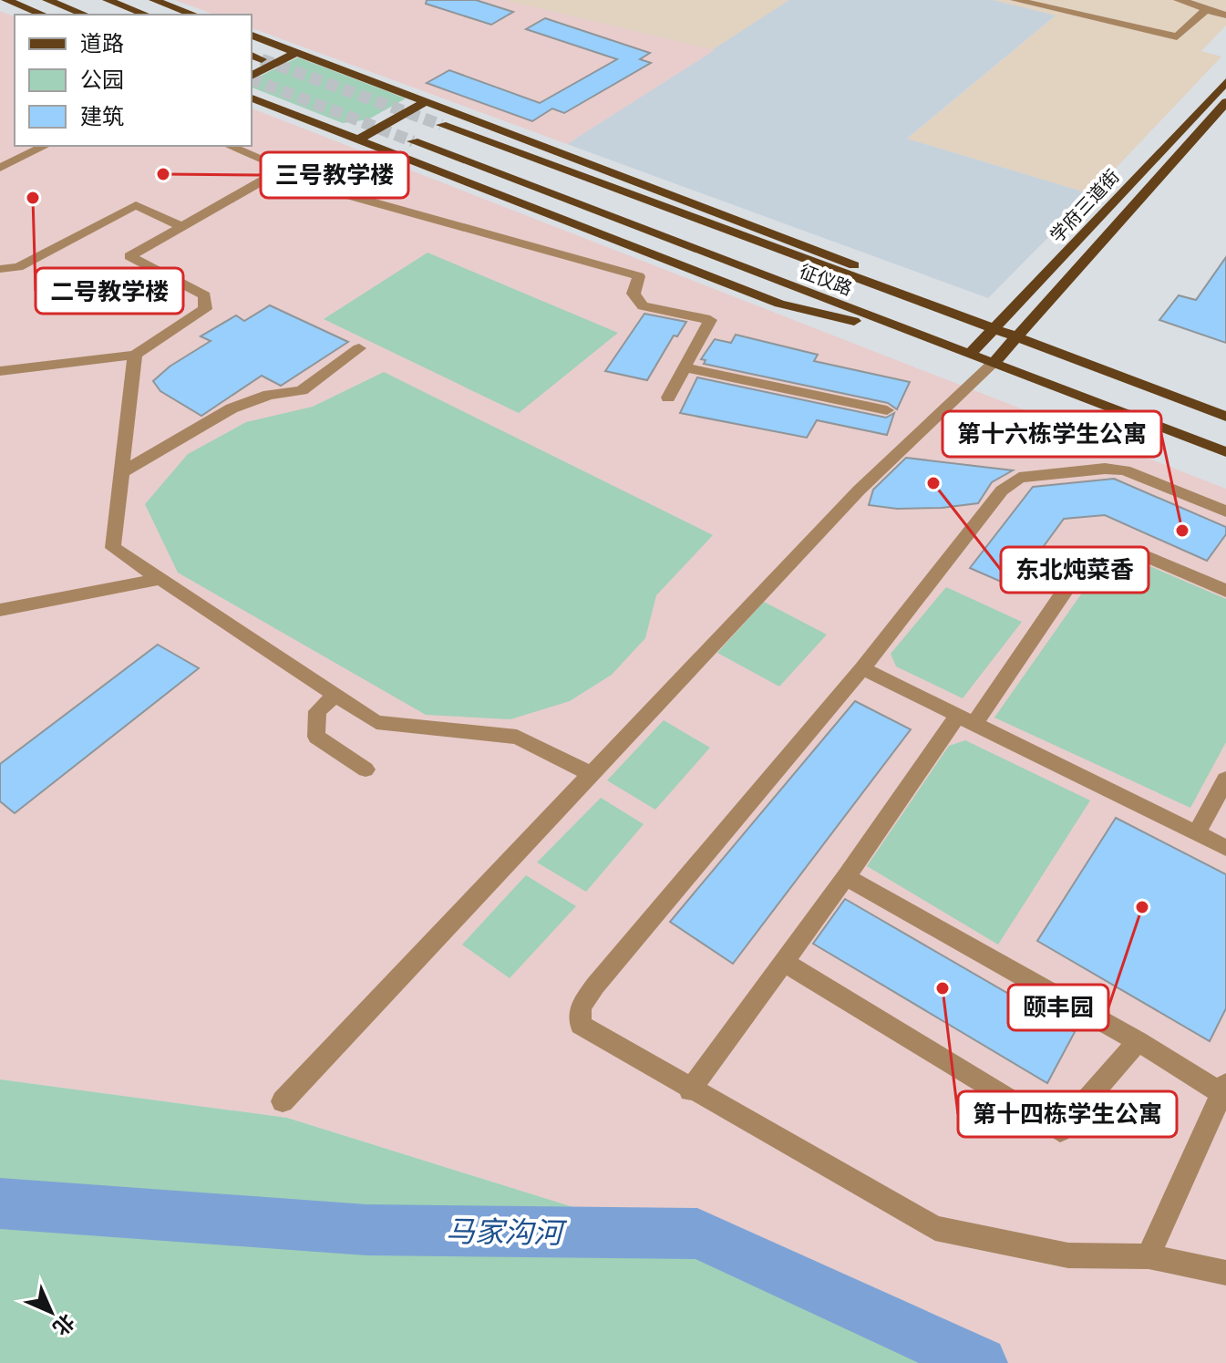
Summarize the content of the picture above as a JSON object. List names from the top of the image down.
{
  "streets": {
    "main road": ["学府三道街", "征仪路"]
  },
  "crossings": [
    ["学府三道街", "征仪路"]
  ],
  "water": ["马家沟河"],
  "places": [
    "三号教学楼",
    "二号教学楼",
    "东北炖菜香",
    "第十六栋学生公寓",
    "颐丰园",
    "第十四栋学生公寓"
  ],
  "legend": ["道路", "公园", "建筑"],
  "north": "bottom right"
}
